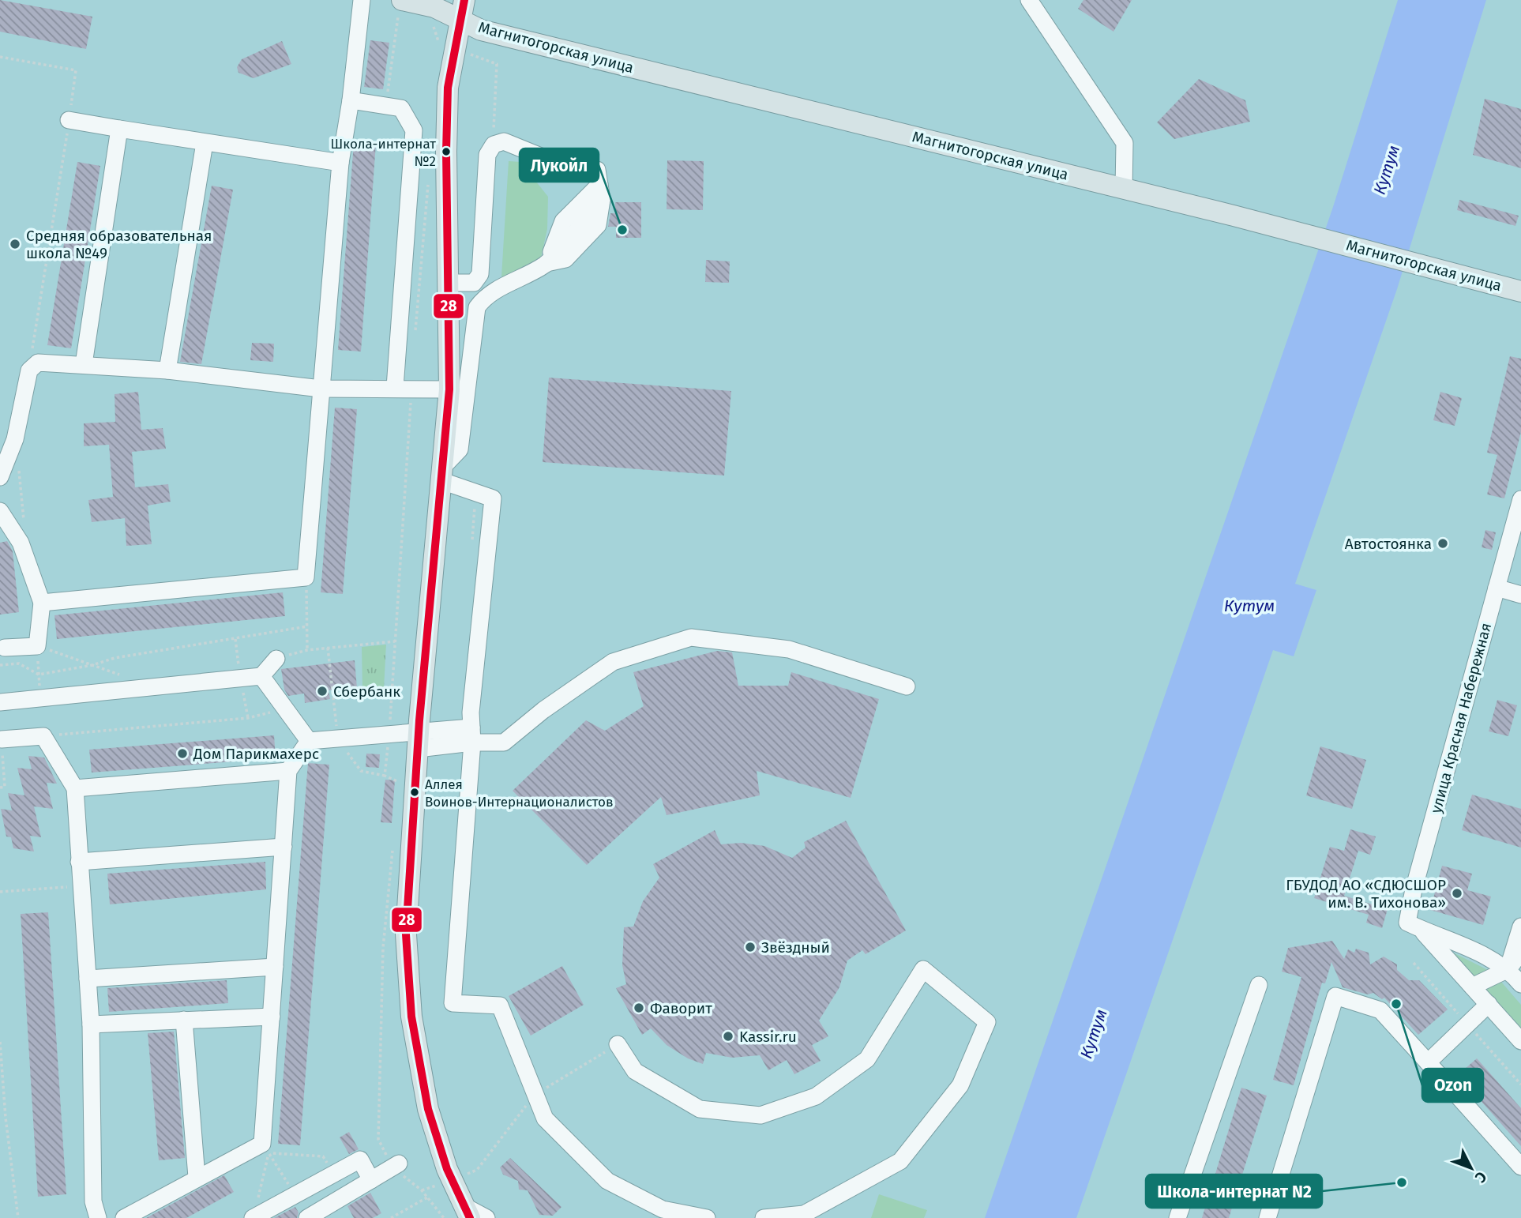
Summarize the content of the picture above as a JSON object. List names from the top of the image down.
{
  "streets": {
    "main road": ["Магнитогорская улица"],
    "street": ["улица Красная Набережная"]
  },
  "water": ["Кутум"],
  "places": [
    "Школа-интернат №2",
    "Лукойл",
    "Средняя образовательная школа №49",
    "Автостоянка",
    "Сбербанк",
    "Дом Парикмахерс",
    "Аллея Воинов-Интернационалистов",
    "ГБУДОД АО «СДЮСШОР им. В. Тихонова»",
    "Звёздный",
    "Ozon",
    "Фаворит",
    "Kassir.ru",
    "Школа-интернат N2"
  ],
  "lines": ["transit line 28"],
  "north": "bottom right"
}
